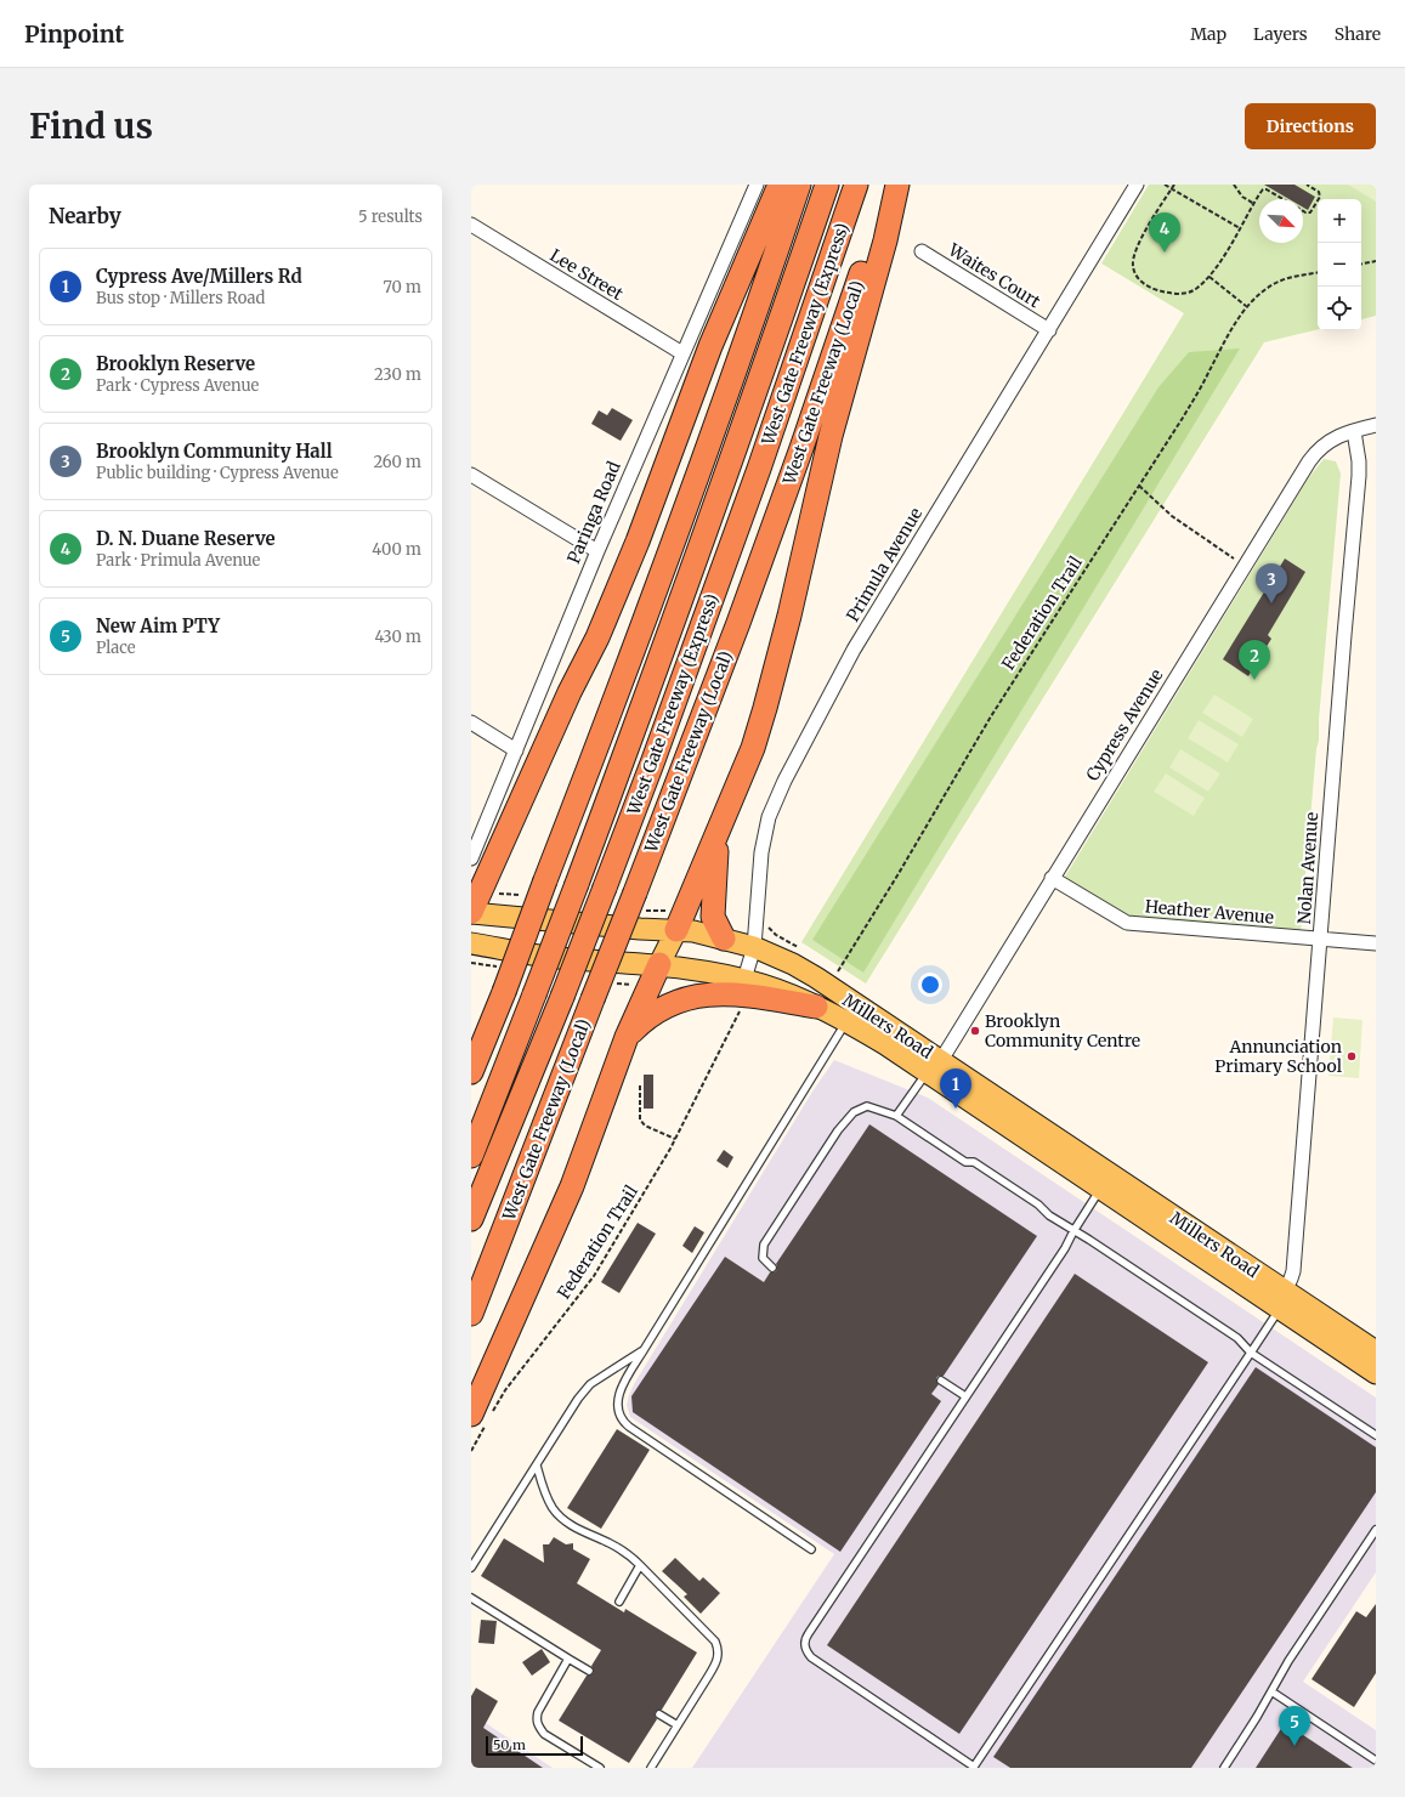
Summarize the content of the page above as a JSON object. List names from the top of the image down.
{
  "streets": {
    "highway": ["West Gate Freeway (Express)", "West Gate Freeway (Local)"],
    "main road": ["Millers Road"],
    "street": [
      "Lee Street",
      "Waites Court",
      "Paringa Road",
      "Primula Avenue",
      "Cypress Avenue",
      "Nolan Avenue",
      "Heather Avenue"
    ],
    "path": ["Federation Trail"]
  },
  "crossings": [
    ["Lee Street", "Paringa Road"],
    ["Waites Court", "Primula Avenue"],
    ["Primula Avenue", "Millers Road"],
    ["Federation Trail", "Millers Road"],
    ["Cypress Avenue", "Nolan Avenue"],
    ["Cypress Avenue", "Heather Avenue"],
    ["Cypress Avenue", "Millers Road"],
    ["Nolan Avenue", "Heather Avenue"],
    ["Nolan Avenue", "Millers Road"]
  ],
  "places": ["Brooklyn Community Centre", "Annunciation Primary School"],
  "scale_bar": "50 m",
  "north": "bottom right",
  "page": {
    "header": "Pinpoint",
    "nav": ["Map", "Layers", "Share"],
    "buttons": "Directions",
    "title": "Find us",
    "heading": ["Nearby", "5 results"],
    "map_buttons": ["+", "−"],
    "pins": [
      "4",
      "3",
      "2",
      "1",
      "5"
    ],
    "list": [
      {
        "mark": "1",
        "name": "Cypress Ave/Millers Rd",
        "note": "Bus stop · Millers Road",
        "value": "70 m"
      },
      {
        "mark": "2",
        "name": "Brooklyn Reserve",
        "note": "Park · Cypress Avenue",
        "value": "230 m"
      },
      {
        "mark": "3",
        "name": "Brooklyn Community Hall",
        "note": "Public building · Cypress Avenue",
        "value": "260 m"
      },
      {
        "mark": "4",
        "name": "D. N. Duane Reserve",
        "note": "Park · Primula Avenue",
        "value": "400 m"
      },
      {
        "mark": "5",
        "name": "New Aim PTY",
        "note": "Place",
        "value": "430 m"
      }
    ],
    "scale": "50 m"
  }
}
